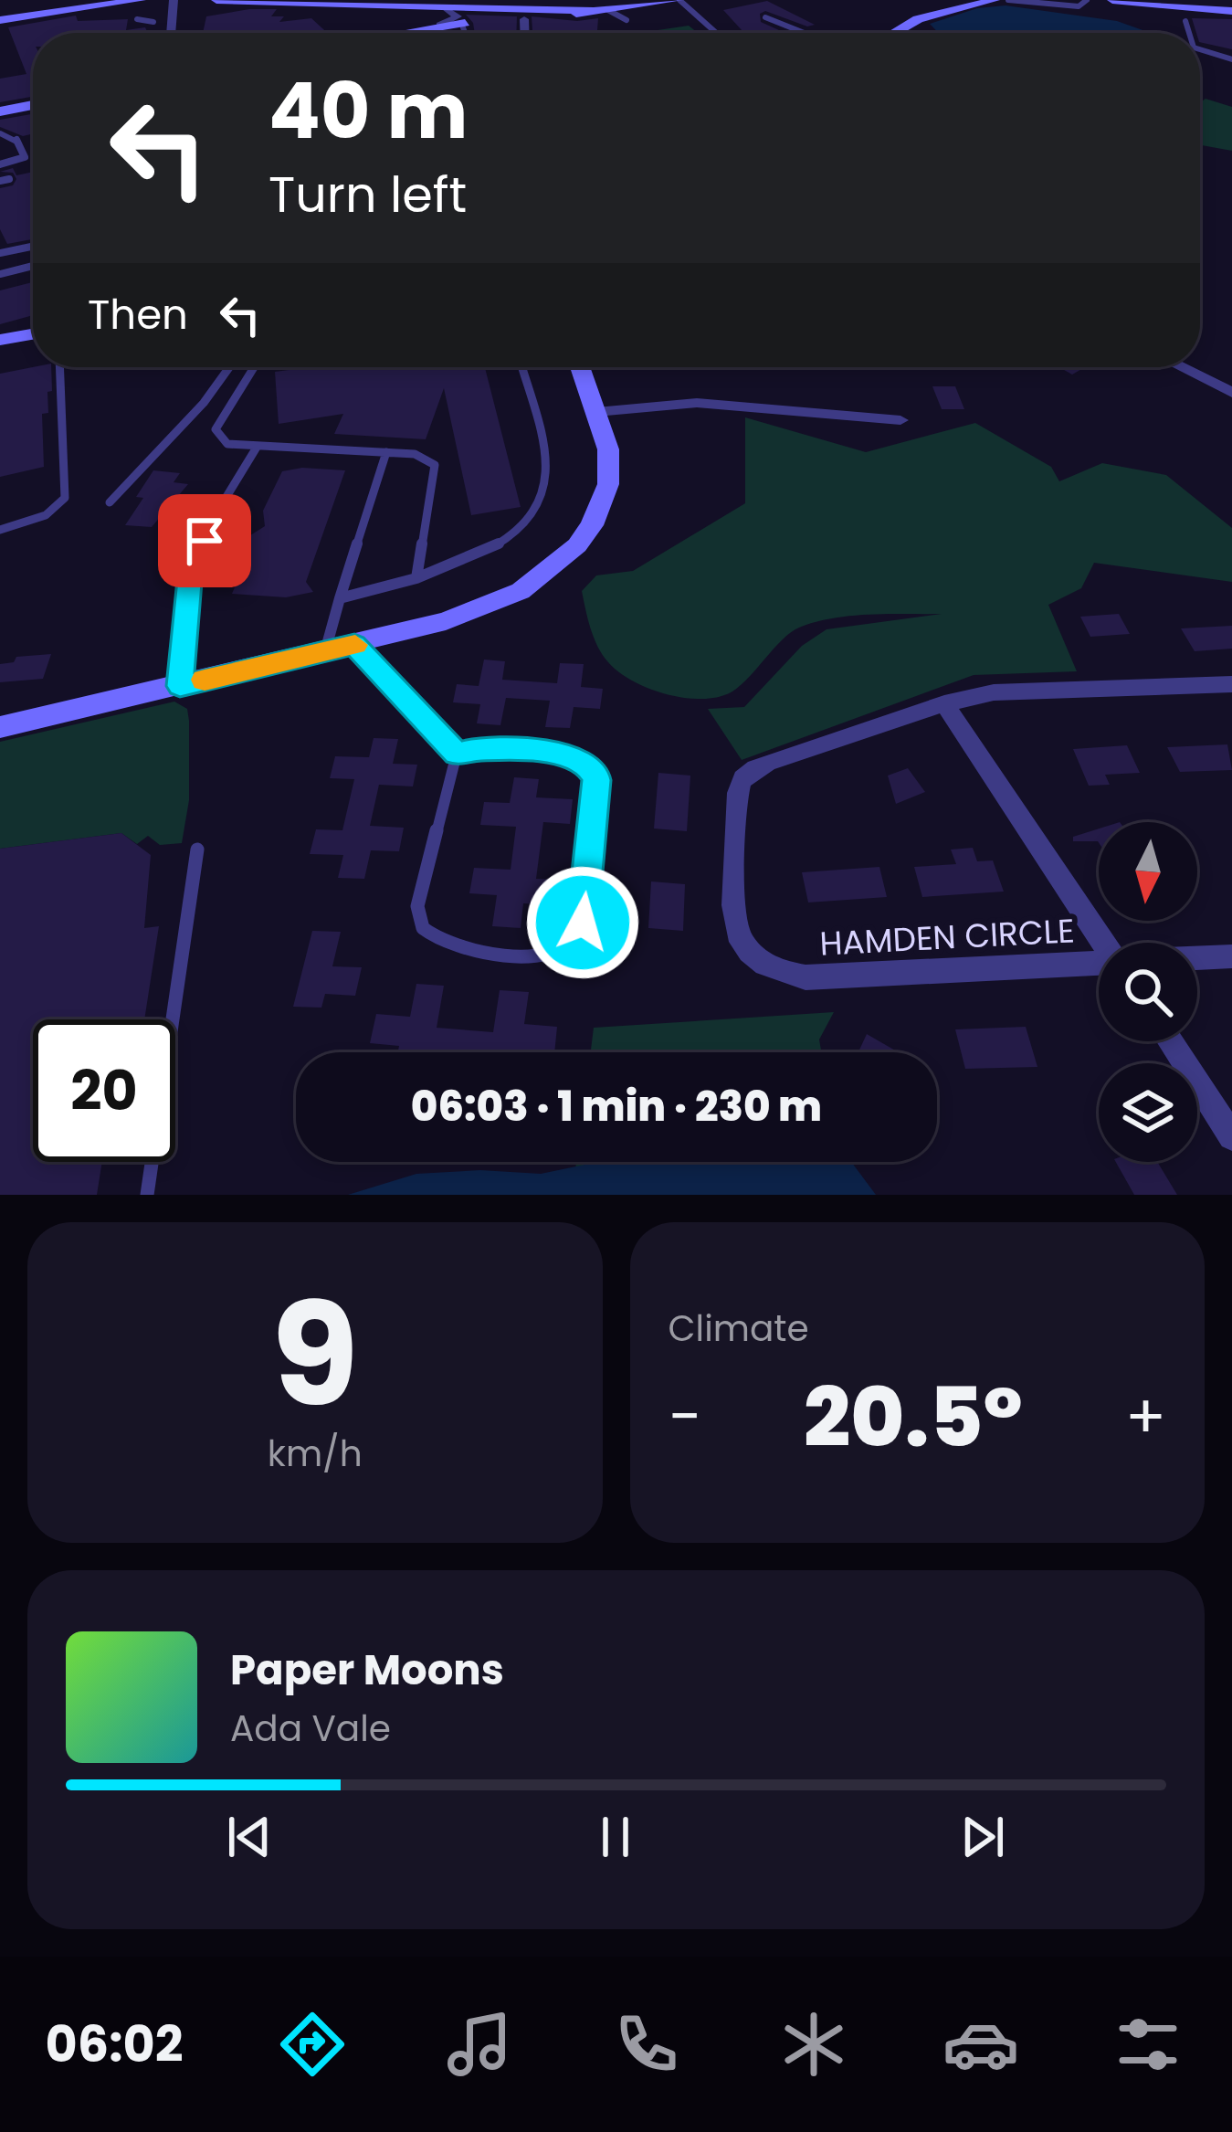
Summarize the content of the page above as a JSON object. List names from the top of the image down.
{
  "streets": {
    "street": ["HAMDEN CIRCLE"]
  },
  "north": "bottom",
  "page": {
    "turn": ["40 m", "Turn left"],
    "then": "Then",
    "limit": "20",
    "trip": "06:03 · 1 min · 230 m",
    "tile": [
      ["9", "km/h"],
      "Climate"
    ],
    "heat": ["−", "20.5°", "+"],
    "song": ["Paper Moons", "Ada Vale"],
    "tabs": "06:02"
  }
}
